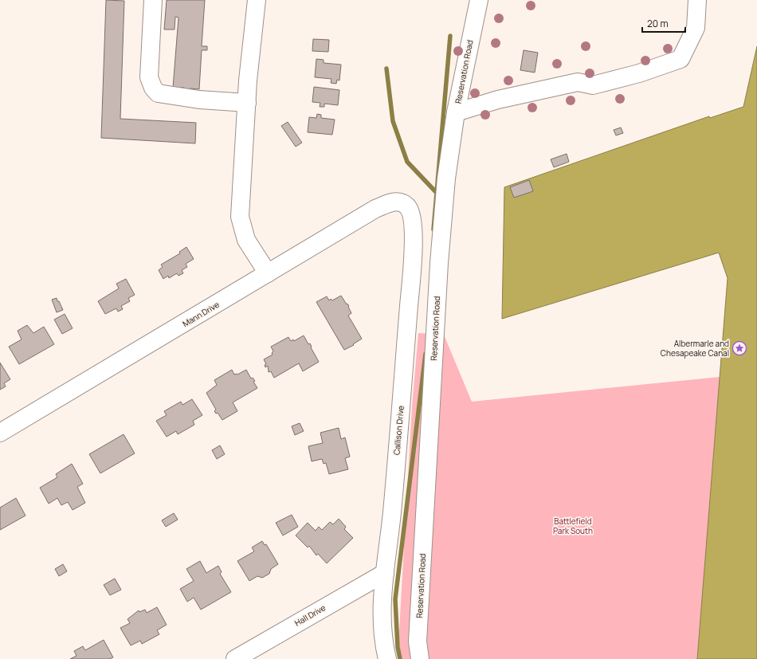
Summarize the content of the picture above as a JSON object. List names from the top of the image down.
{
  "streets": {
    "street": [
      "Reservation Road",
      "Mann Drive",
      "Callison Drive",
      "Hall Drive"
    ]
  },
  "crossings": [
    ["Mann Drive", "Callison Drive"],
    ["Callison Drive", "Hall Drive"]
  ],
  "parks": ["Battlefield Park South"],
  "places": {
    "place": ["Albermarle and Chesapeake Canal"]
  },
  "scale_bar": "20 m"
}
